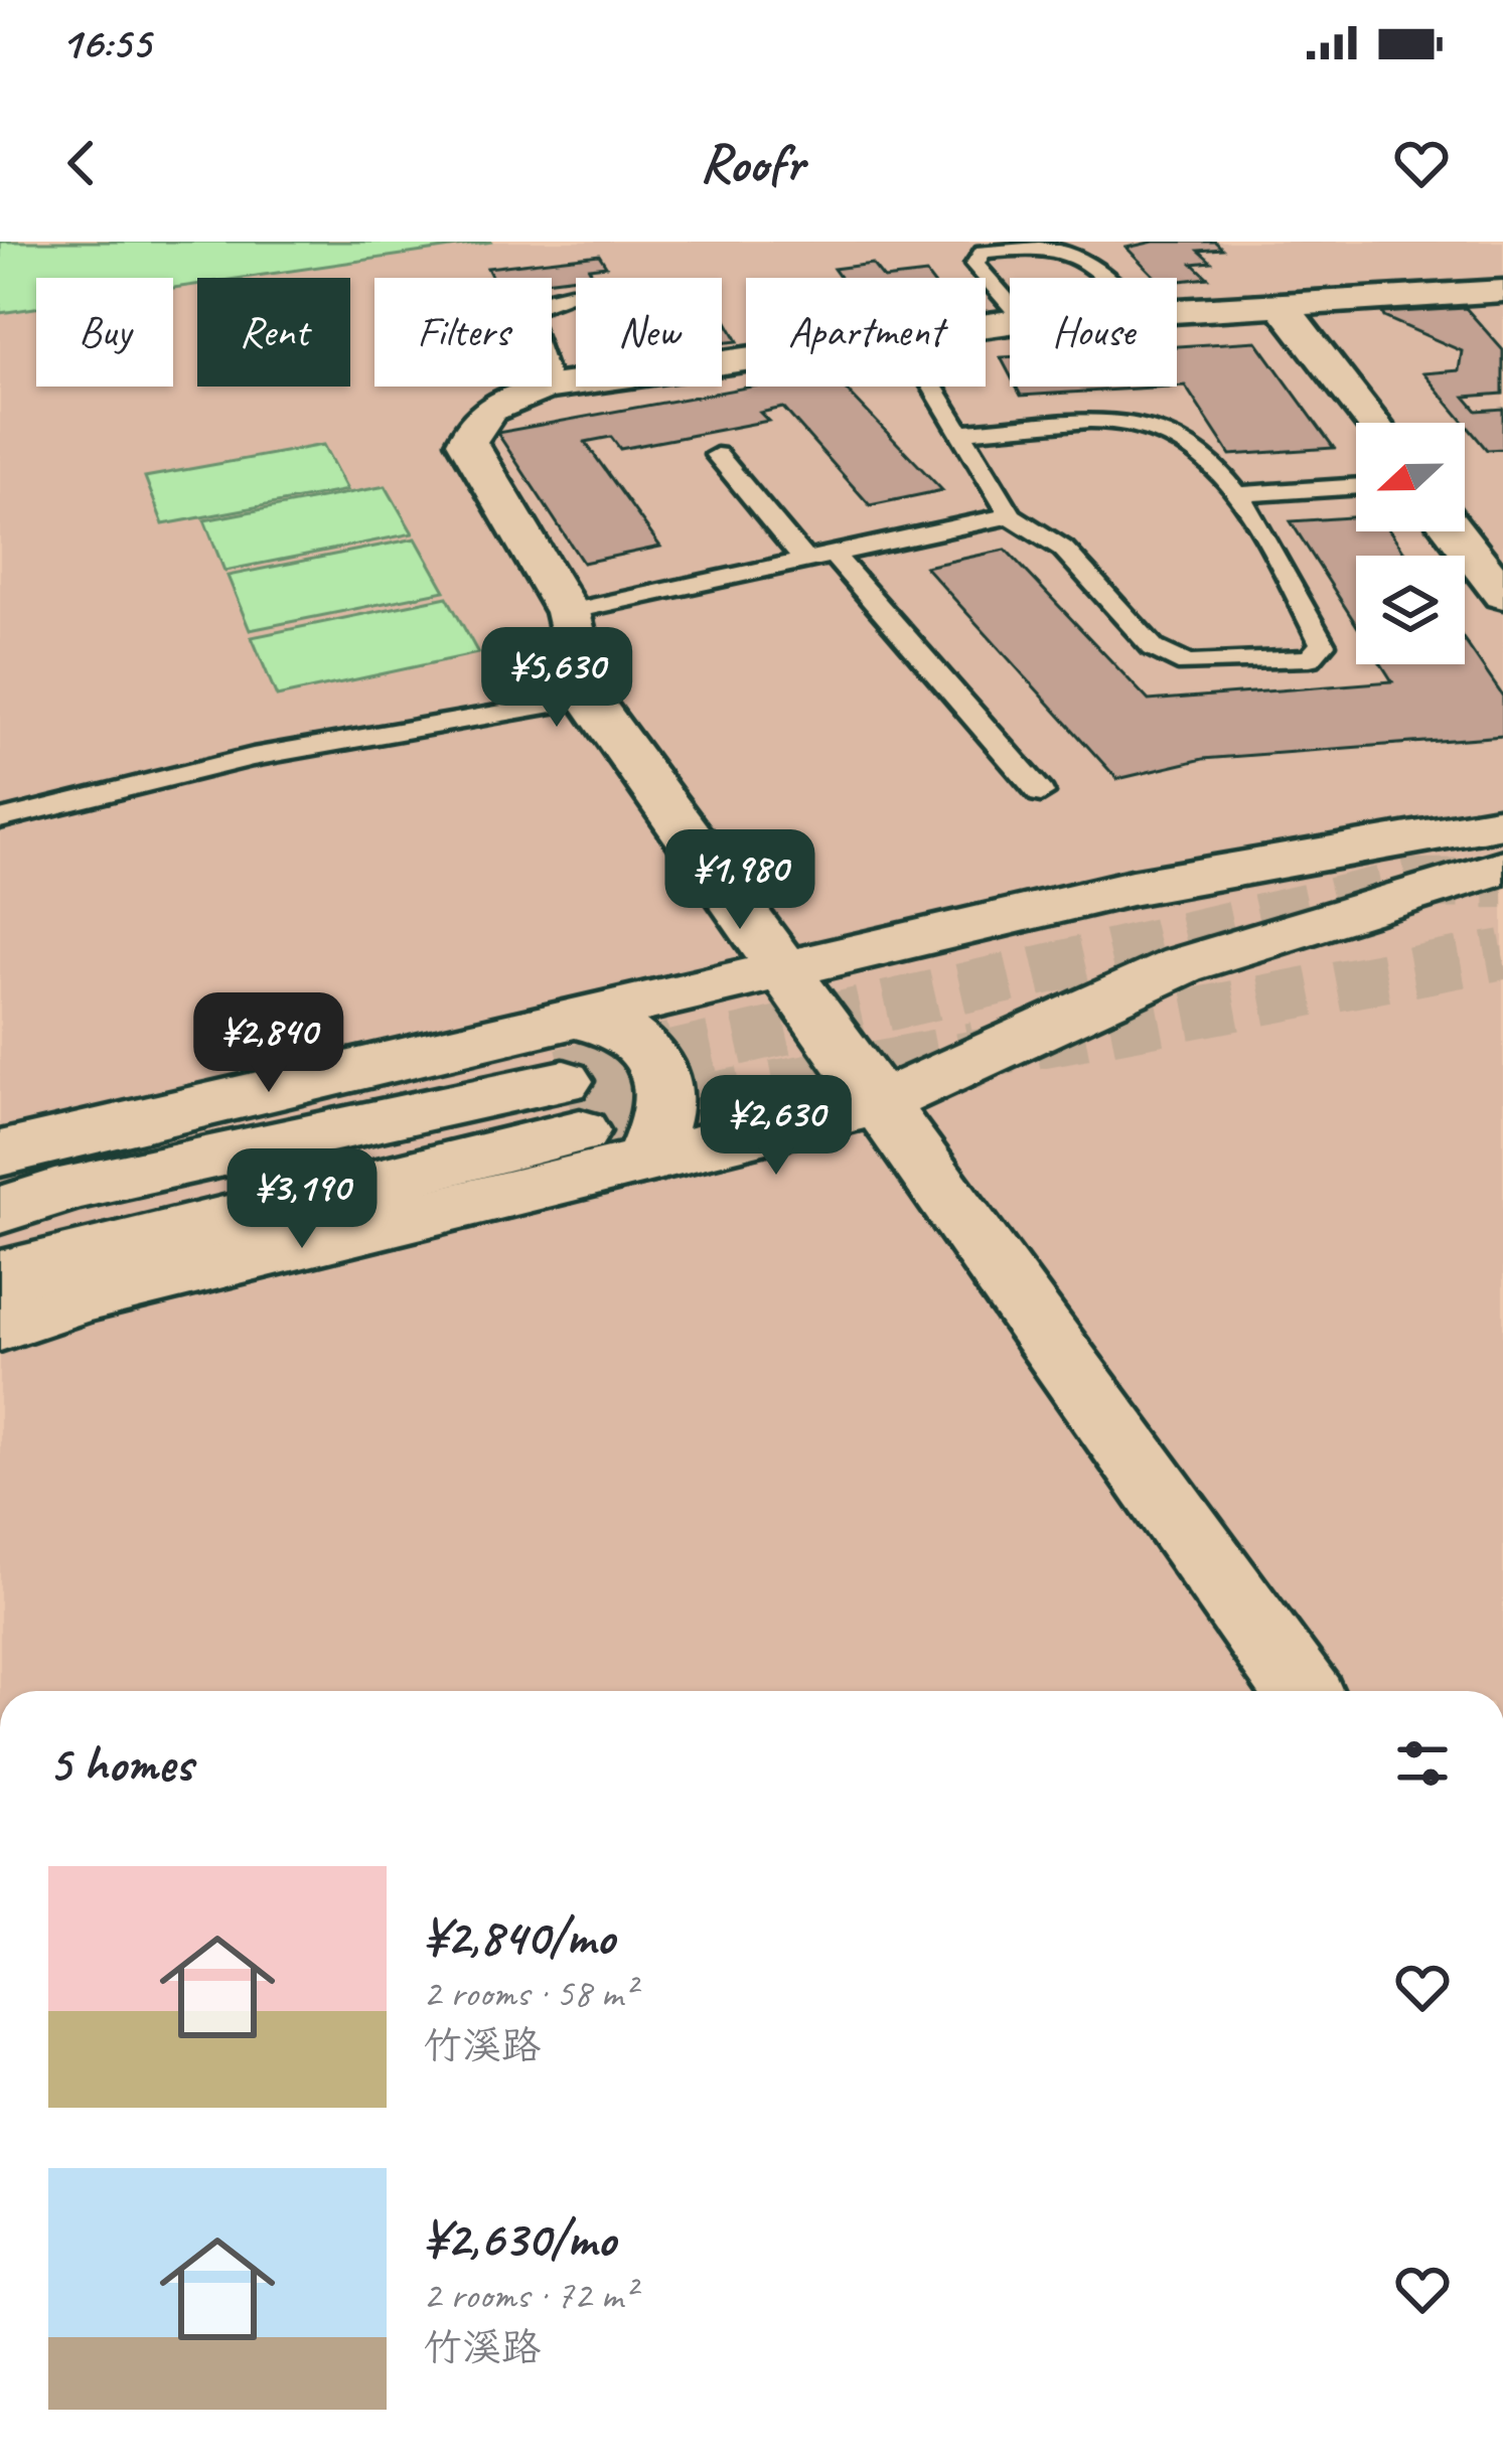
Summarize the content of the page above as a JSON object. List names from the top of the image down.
{
  "north": "left",
  "page": {
    "status": "16:55",
    "header": "Roofr",
    "chip": [
      "Buy",
      "Rent",
      "Filters",
      "New",
      "Apartment",
      "House"
    ],
    "price": [
      "¥5,630",
      "¥1,980",
      "¥2,840",
      "¥2,630",
      "¥3,190"
    ],
    "heading": "5 homes",
    "list": [
      {
        "name": "¥2,840/mo",
        "note": "2 rooms · 58 m² · 竹溪路"
      },
      {
        "name": "¥2,630/mo",
        "note": "2 rooms · 72 m² · 竹溪路"
      }
    ]
  }
}
